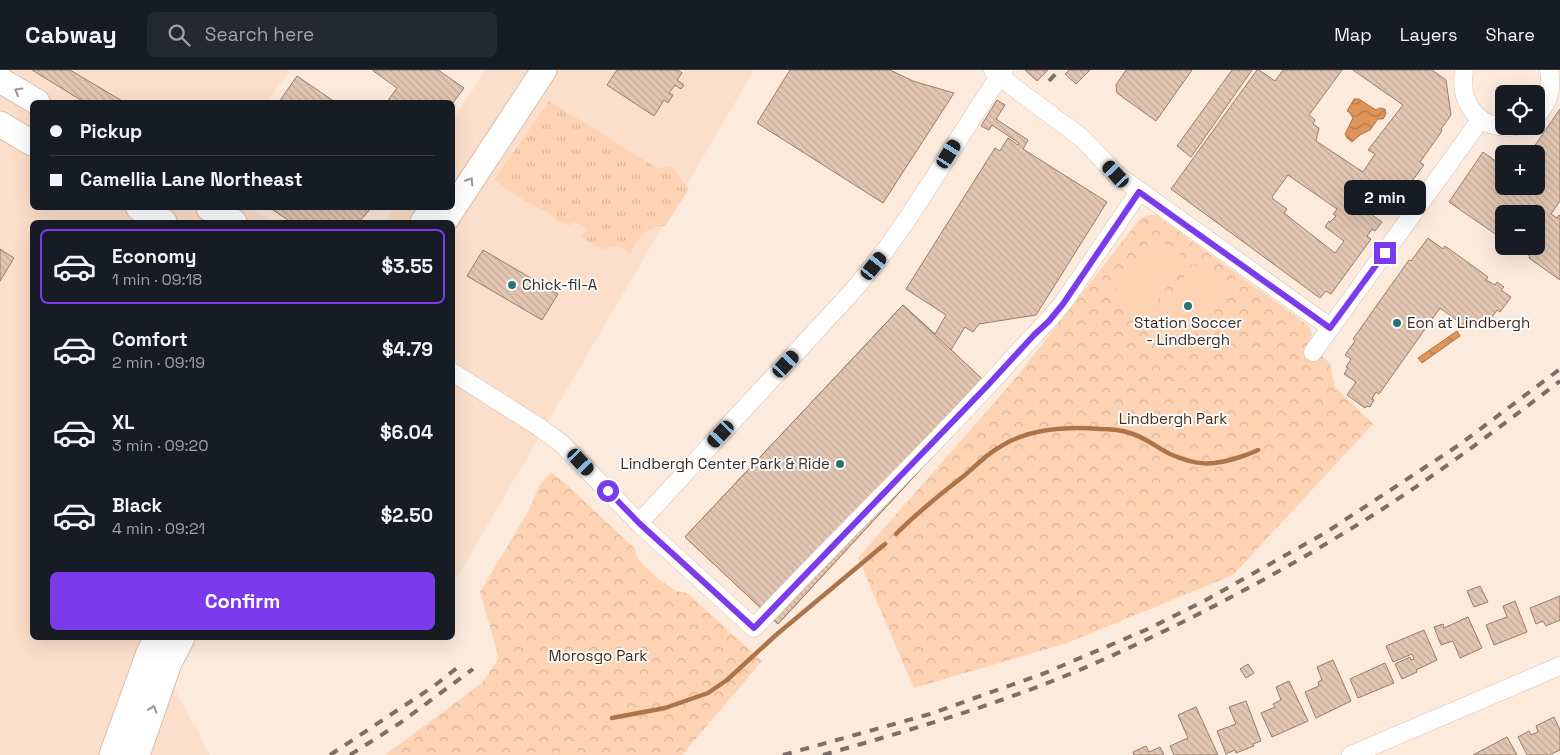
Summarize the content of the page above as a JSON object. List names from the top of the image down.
{
  "parks": ["Lindbergh Park", "Morosgo Park"],
  "places": [
    "Chick-fil-A",
    "Station Soccer - Lindbergh",
    "Eon at Lindbergh",
    "Lindbergh Center Park & Ride"
  ],
  "page": {
    "header": "Cabway",
    "search": "Search here",
    "nav": ["Map", "Layers", "Share"],
    "map_buttons": ["+", "−"],
    "banner": ["Pickup", "Camellia Lane Northeast"],
    "bubble": "2 min",
    "list": [
      {
        "name": "Economy",
        "note": "1 min · 09:18",
        "value": "$3.55"
      },
      {
        "name": "Comfort",
        "note": "2 min · 09:19",
        "value": "$4.79"
      },
      {
        "name": "XL",
        "note": "3 min · 09:20",
        "value": "$6.04"
      },
      {
        "name": "Black",
        "note": "4 min · 09:21",
        "value": "$2.50"
      }
    ],
    "buttons": "Confirm"
  }
}
